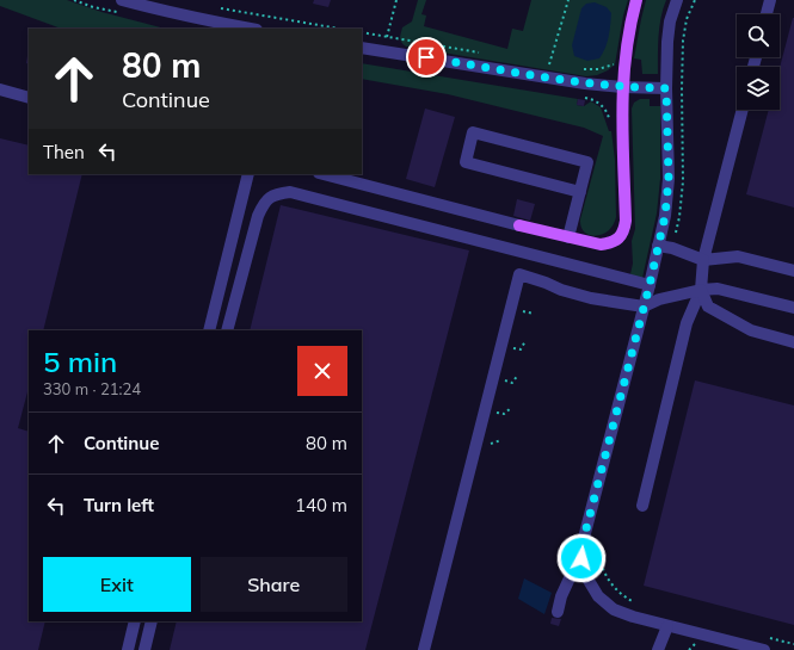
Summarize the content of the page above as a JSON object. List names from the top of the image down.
{
  "page": {
    "turn": ["80 m", "Continue"],
    "then": "Then",
    "heading": ["5 min", "330 m · 21:24"],
    "list": [
      {
        "name": "Continue",
        "value": "80 m"
      },
      {
        "name": "Turn left",
        "value": "140 m"
      }
    ],
    "buttons": ["Exit", "Share"]
  }
}
